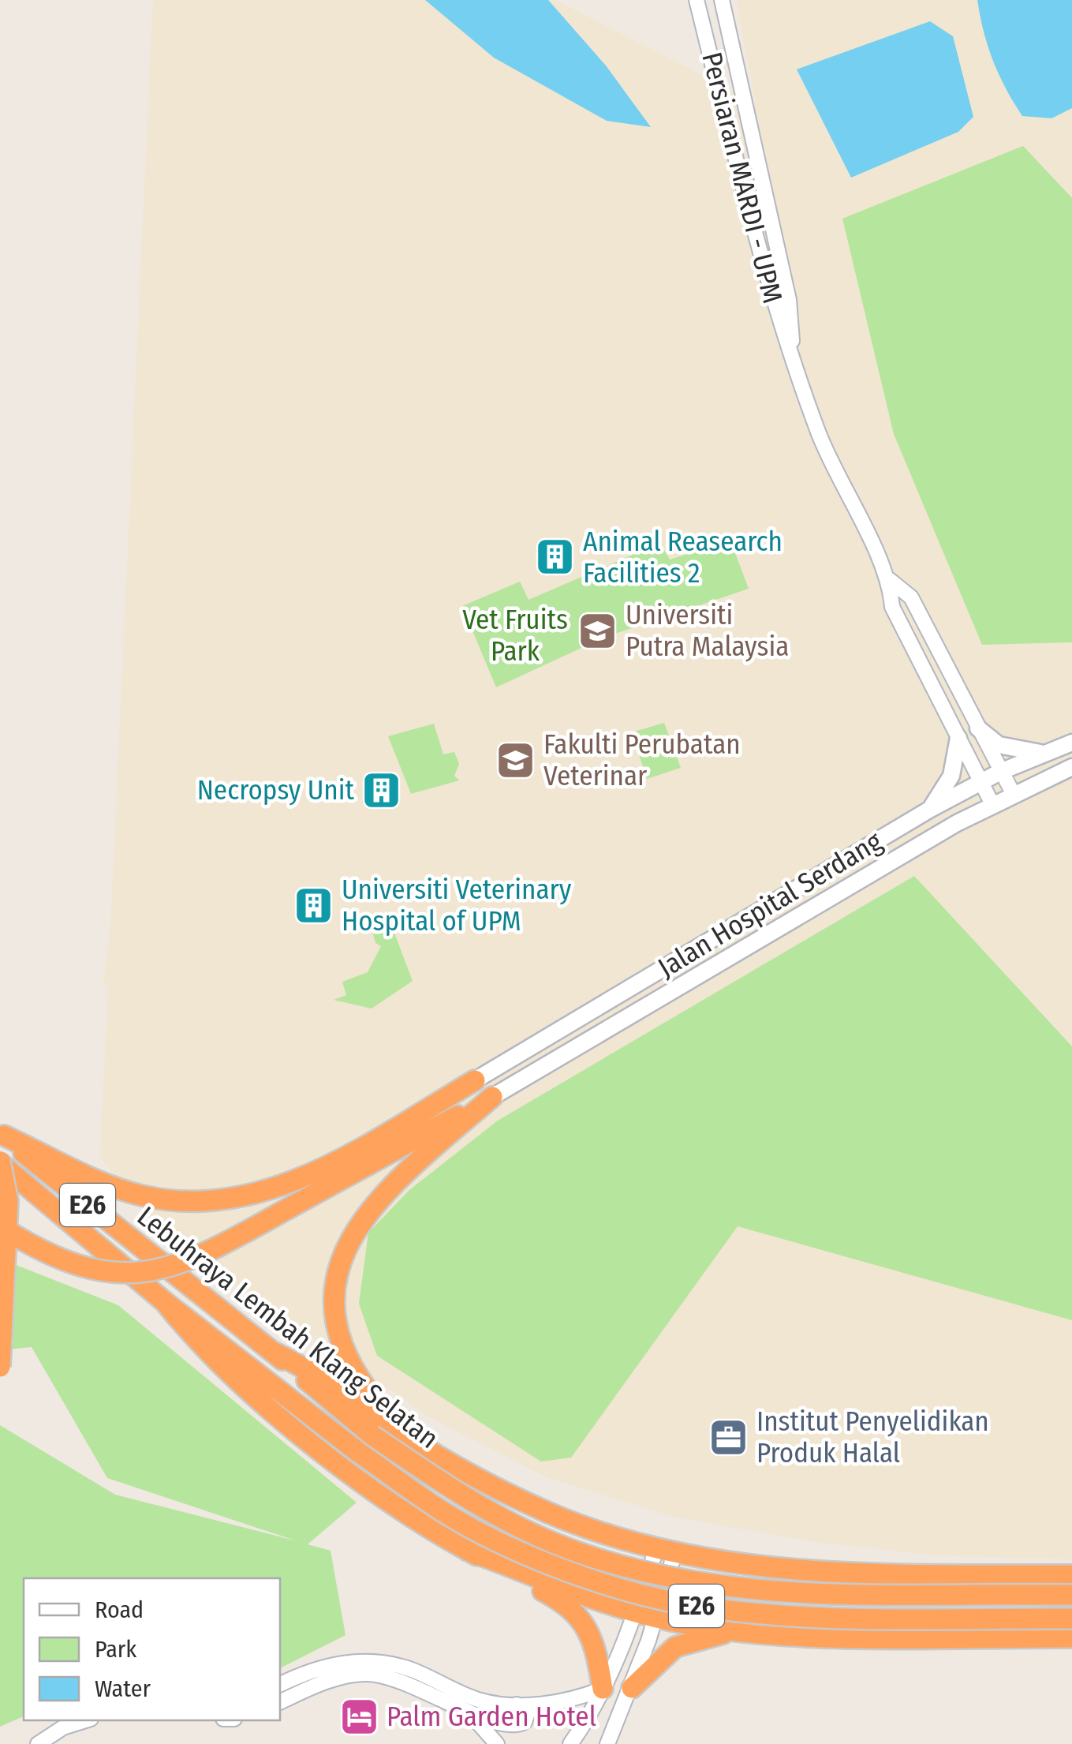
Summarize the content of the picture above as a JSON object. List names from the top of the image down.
{
  "streets": {
    "highway": ["E26", "Lebuhraya Lembah Klang Selatan"],
    "main road": ["Jalan Hospital Serdang"],
    "street": ["Persiaran MARDI - UPM"]
  },
  "crossings": [
    ["Persiaran MARDI - UPM", "Jalan Hospital Serdang"]
  ],
  "parks": ["Vet Fruits Park"],
  "places": {
    "building": ["Animal Reasearch Facilities 2", "Necropsy Unit", "Universiti Veterinary Hospital of UPM"],
    "school or university": ["Universiti Putra Malaysia", "Fakulti Perubatan Veterinar"],
    "office": ["Institut Penyelidikan Produk Halal"],
    "hotel": ["Palm Garden Hotel"]
  },
  "legend": ["Road", "Park", "Water"]
}
